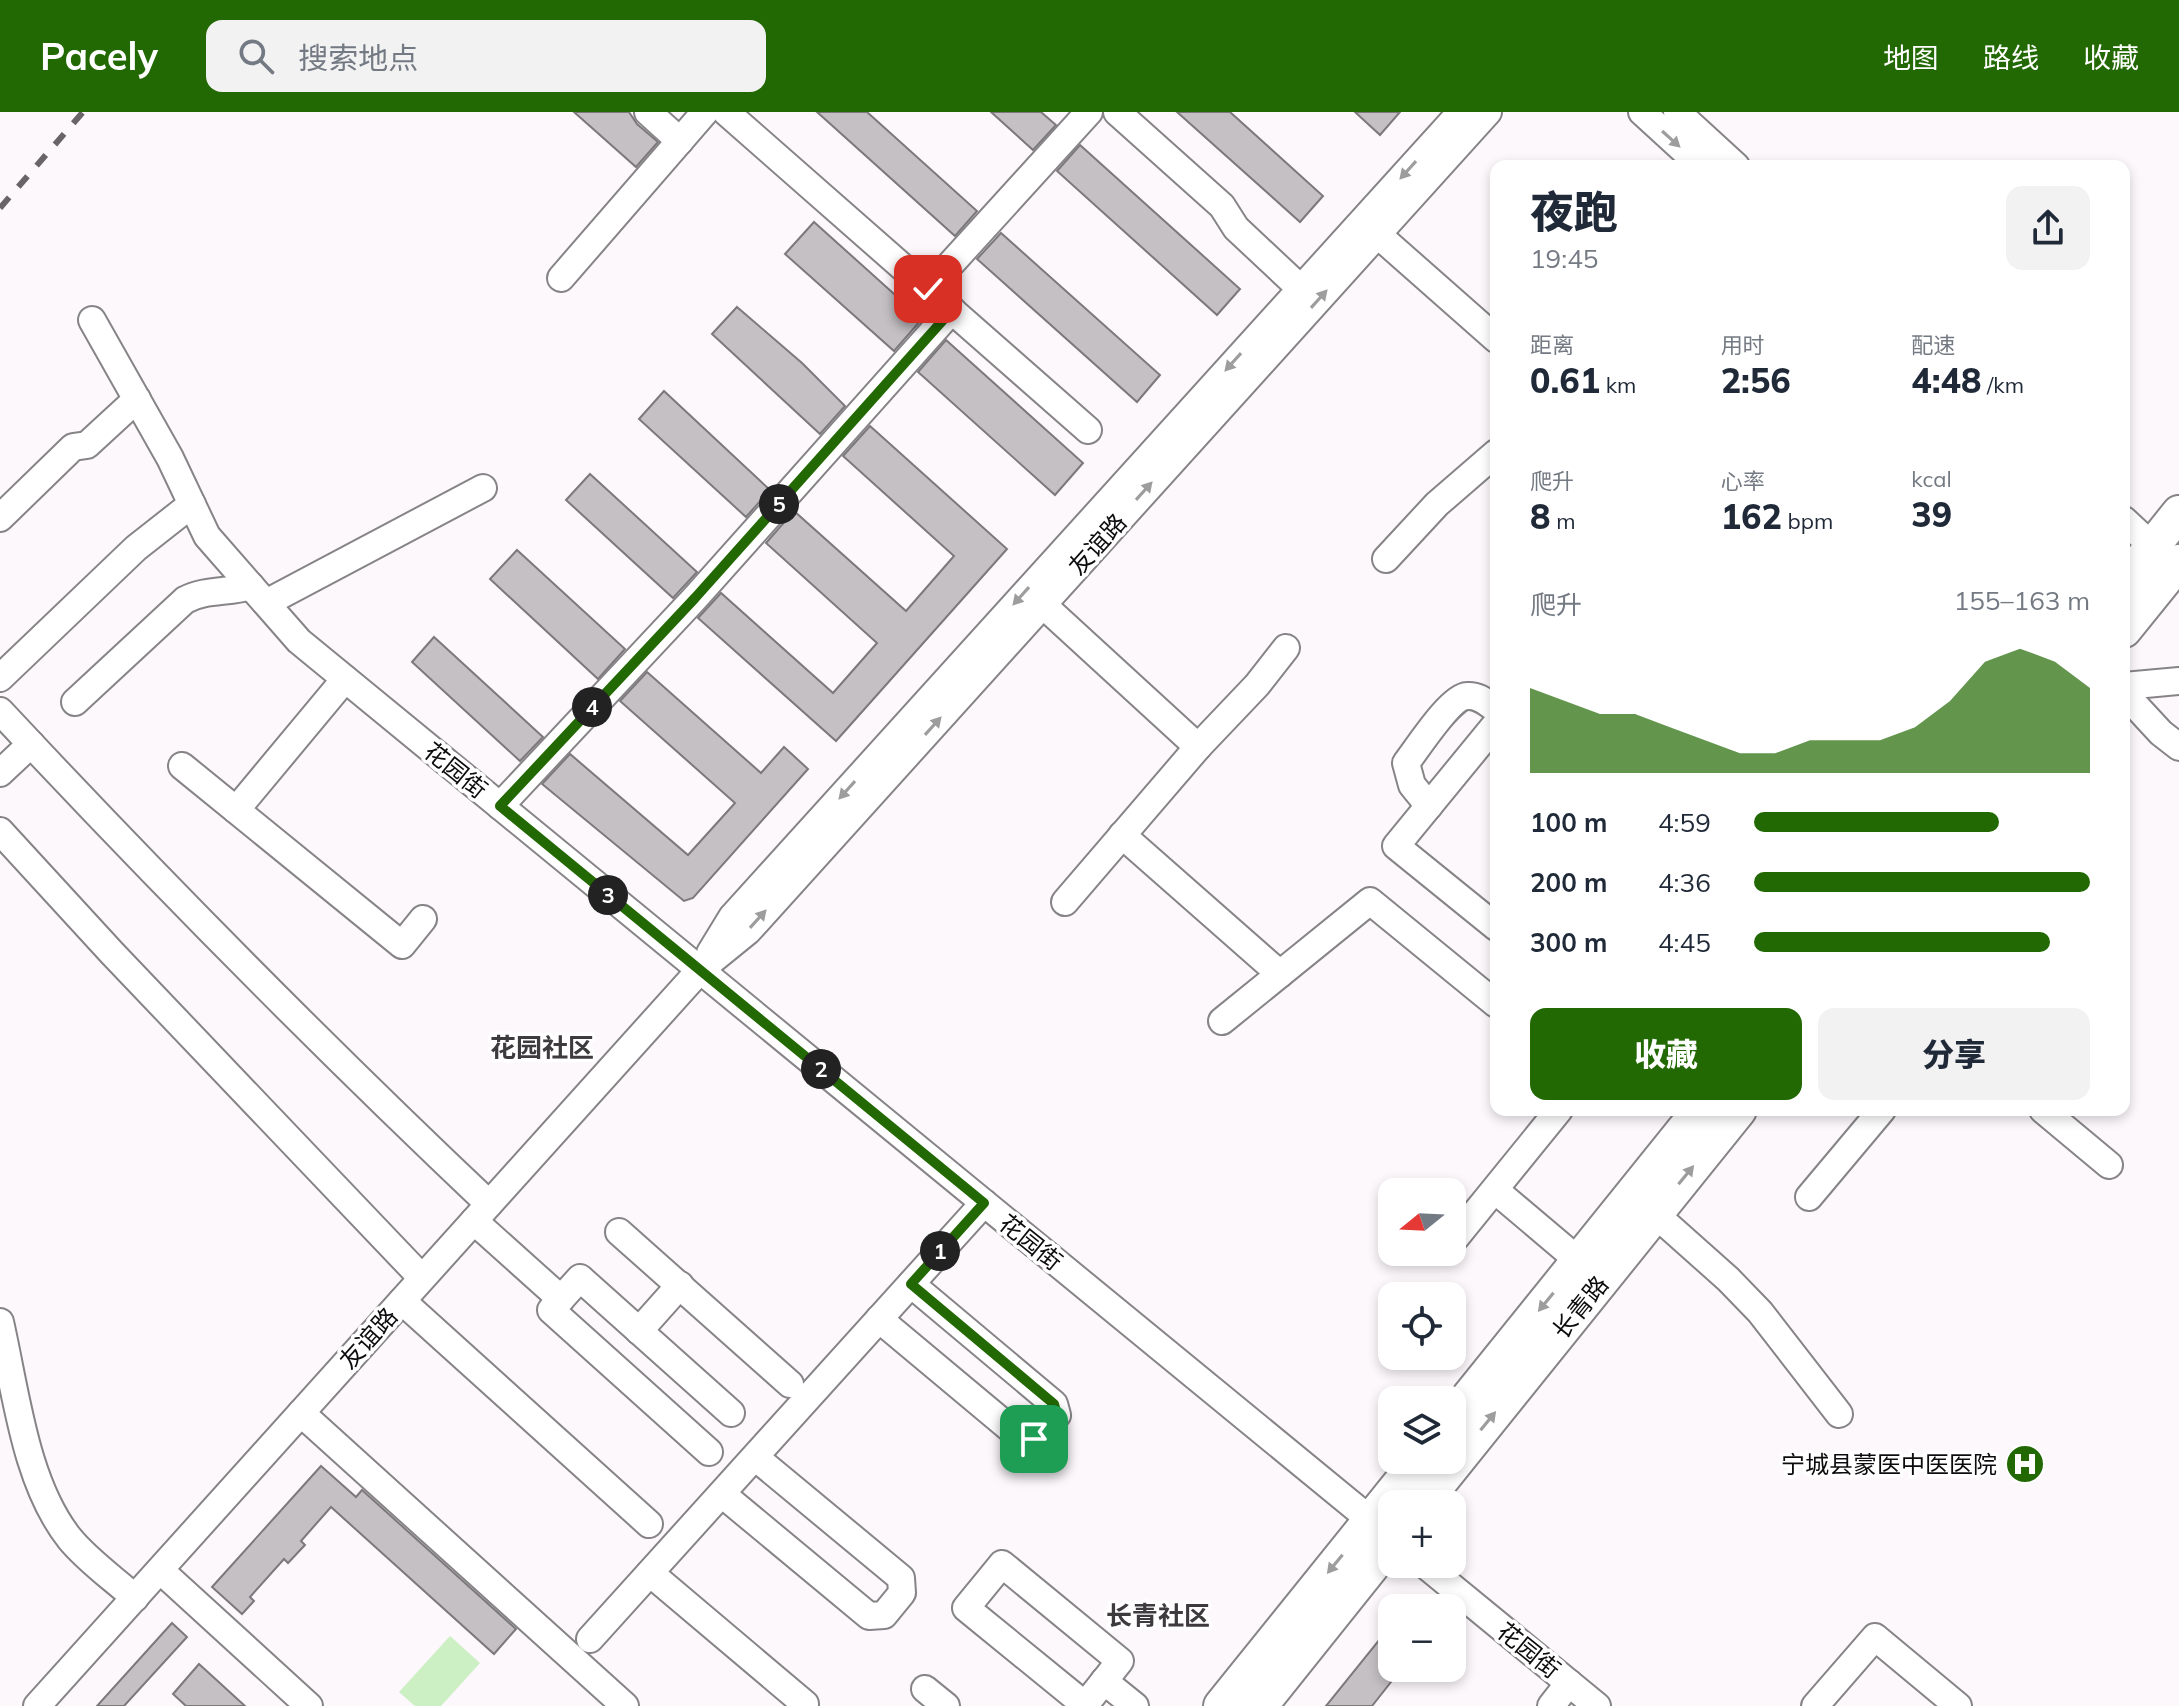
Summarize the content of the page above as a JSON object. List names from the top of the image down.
{
  "streets": {
    "main road": ["长青路"],
    "street": ["友谊路", "花园街"]
  },
  "crossings": [
    ["友谊路", "花园街"]
  ],
  "districts": ["花园社区", "长青社区"],
  "places": {
    "hospital": ["宁城县蒙医中医医院"]
  },
  "north": "left",
  "page": {
    "header": "Pacely",
    "search": "搜索地点",
    "nav": ["地图", "路线", "收藏"],
    "heading": ["夜跑", "19:45"],
    "stats": [
      ["距离", "0.61 km"],
      ["用时", "2:56"],
      ["配速", "4:48 /km"],
      ["爬升", "8 m"],
      ["心率", "162 bpm"],
      ["kcal", "39"]
    ],
    "pins": [
      "5",
      "4",
      "3",
      "2",
      "1"
    ],
    "chart": ["爬升", "155–163 m"],
    "list": [
      {
        "name": "100 m",
        "note": "4:59"
      },
      {
        "name": "200 m",
        "note": "4:36"
      },
      {
        "name": "300 m",
        "note": "4:45"
      }
    ],
    "buttons": ["收藏", "分享"],
    "map_buttons": ["+", "−"]
  }
}
